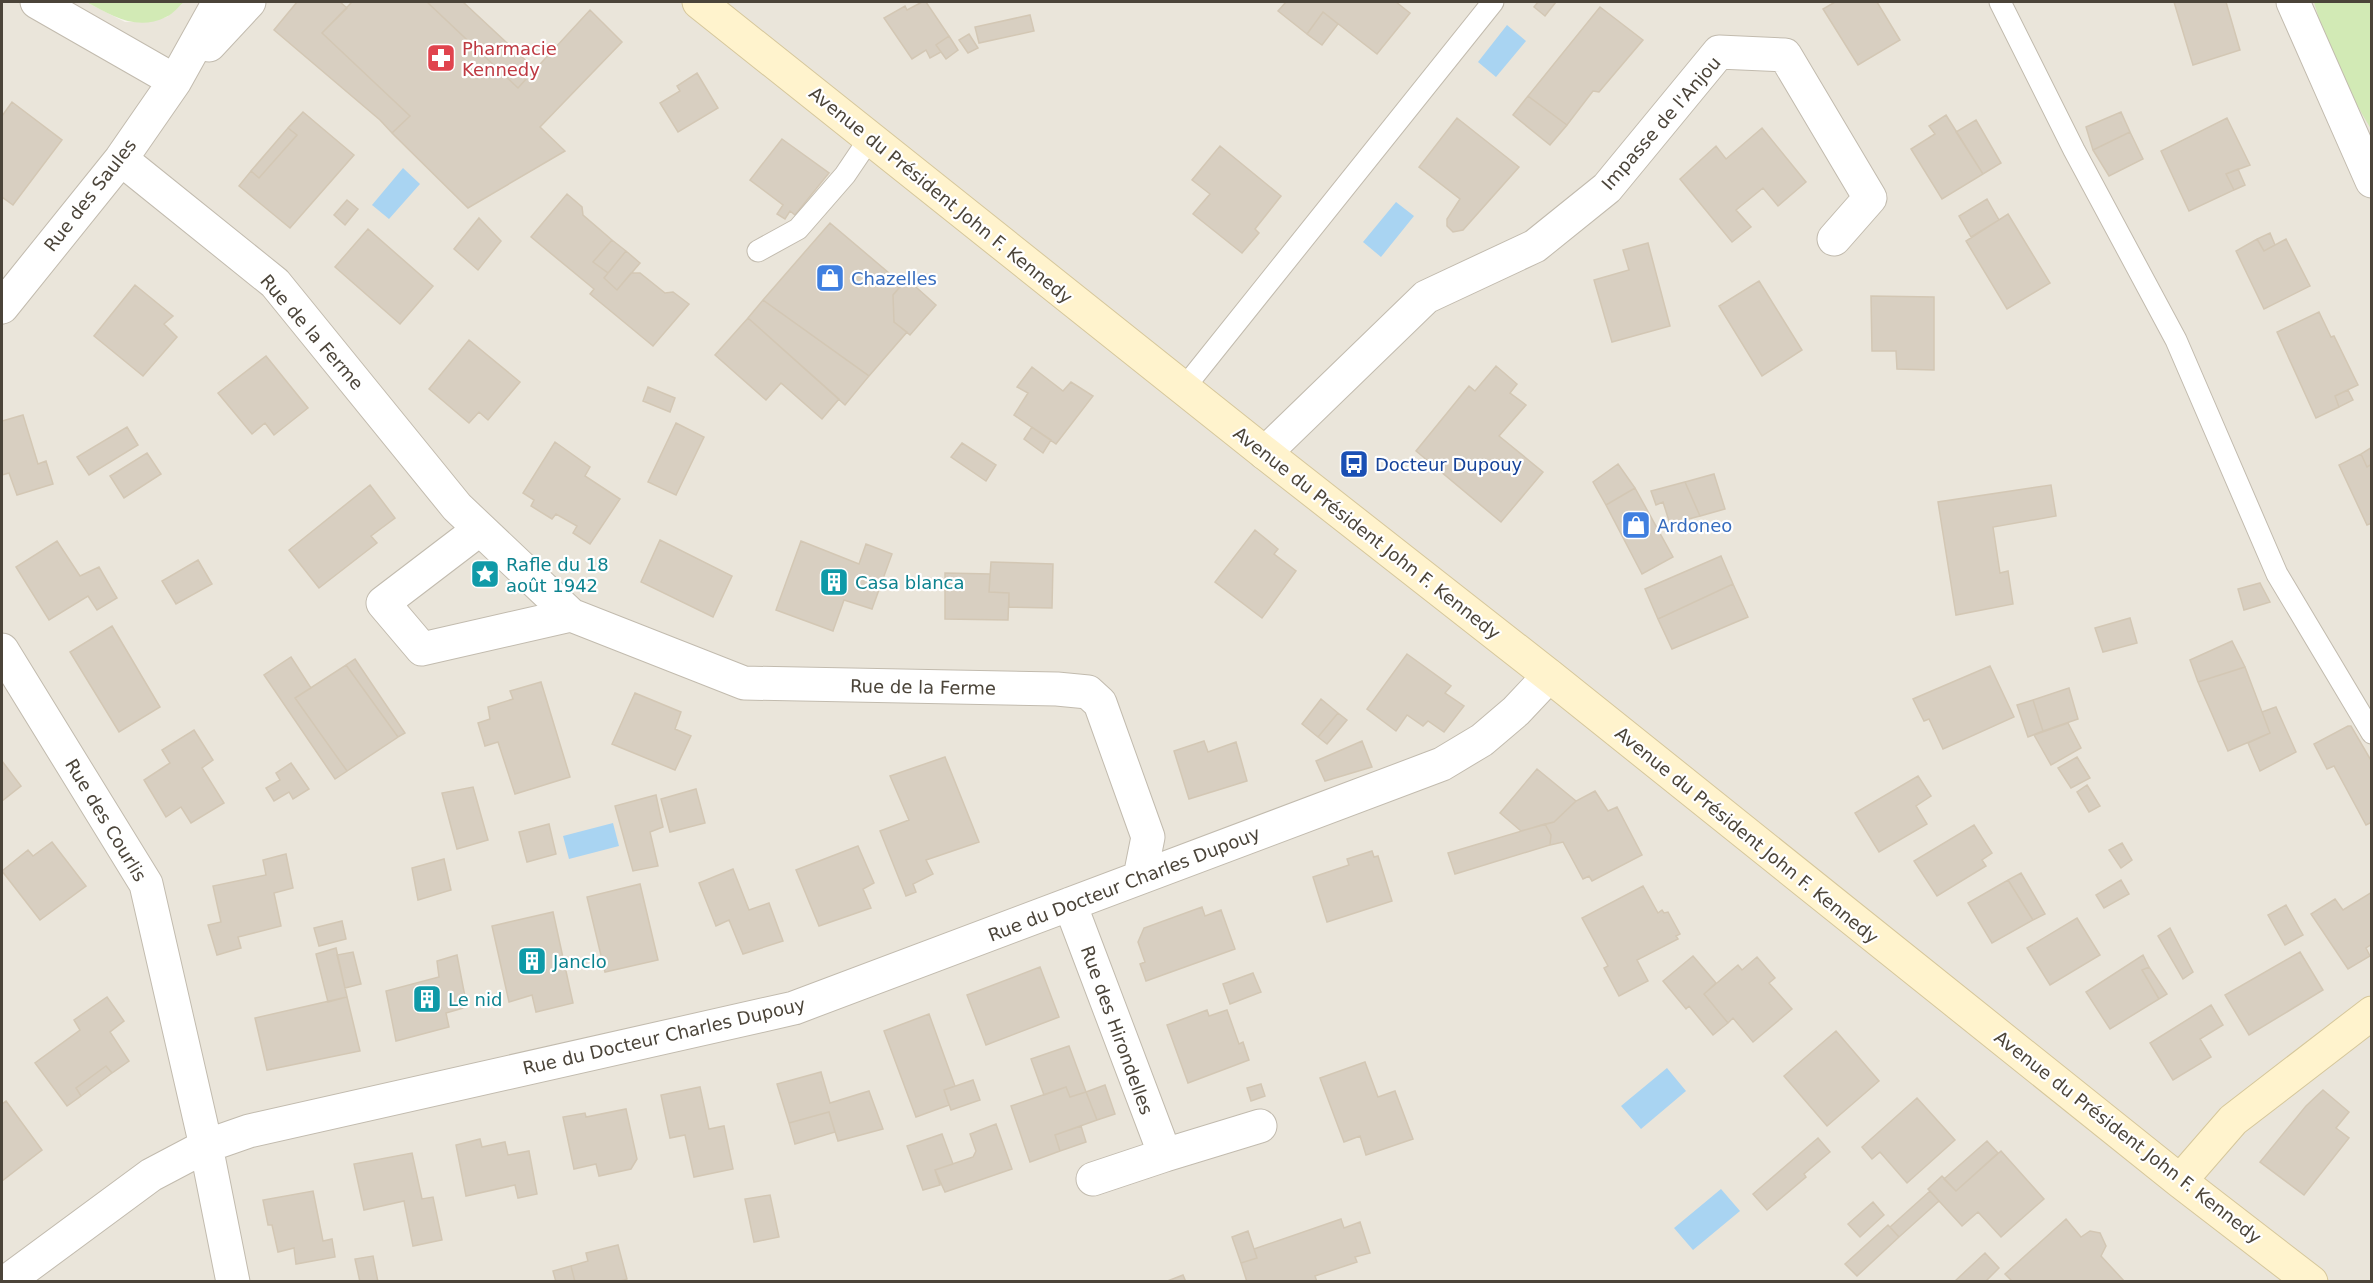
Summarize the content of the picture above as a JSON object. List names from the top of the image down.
{
  "streets": {
    "main road": ["Avenue du Président John F. Kennedy"],
    "street": [
      "Impasse de l'Anjou",
      "Rue des Saules",
      "Rue de la Ferme",
      "Rue des Courlis",
      "Rue du Docteur Charles Dupouy",
      "Rue des Hirondelles"
    ]
  },
  "crossings": [
    ["Impasse de l'Anjou", "Avenue du Président John F. Kennedy"],
    ["Rue des Saules", "Rue de la Ferme"],
    ["Avenue du Président John F. Kennedy", "Rue du Docteur Charles Dupouy"],
    ["Rue de la Ferme", "Rue du Docteur Charles Dupouy"],
    ["Rue des Courlis", "Rue du Docteur Charles Dupouy"],
    ["Rue du Docteur Charles Dupouy", "Rue des Hirondelles"]
  ],
  "places": {
    "pharmacy": ["Pharmacie Kennedy"],
    "shop": ["Chazelles", "Ardoneo"],
    "bus stop": ["Docteur Dupouy"],
    "place": ["Rafle du 18 août 1942"],
    "building": ["Casa blanca", "Janclo", "Le nid"]
  }
}
